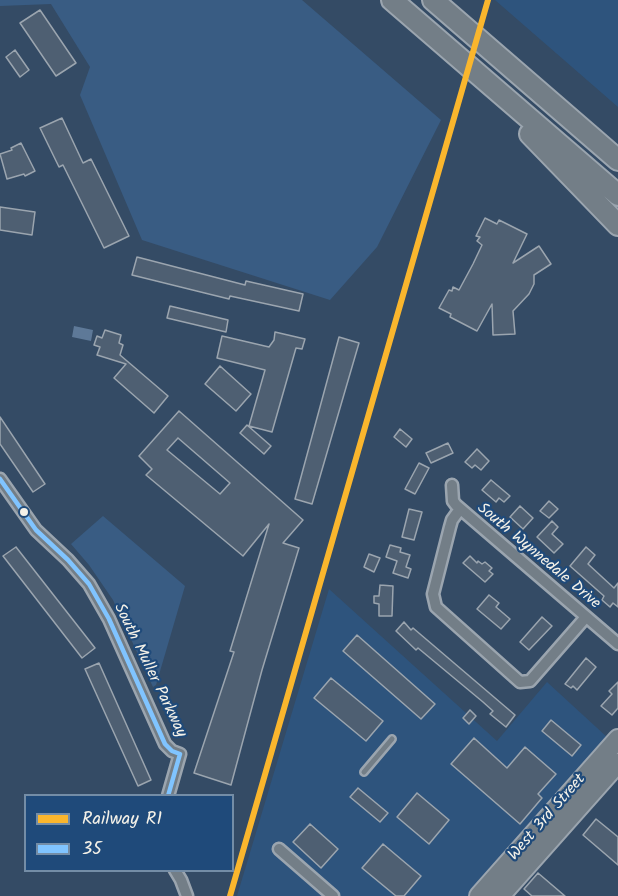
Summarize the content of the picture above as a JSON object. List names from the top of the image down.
{
  "streets": {
    "main road": ["West 3rd Street"],
    "street": ["South Wynnedale Drive", "South Muller Parkway"]
  },
  "lines": ["rail line R1", "transit line 35"],
  "legend": ["Railway R1", "35"]
}
